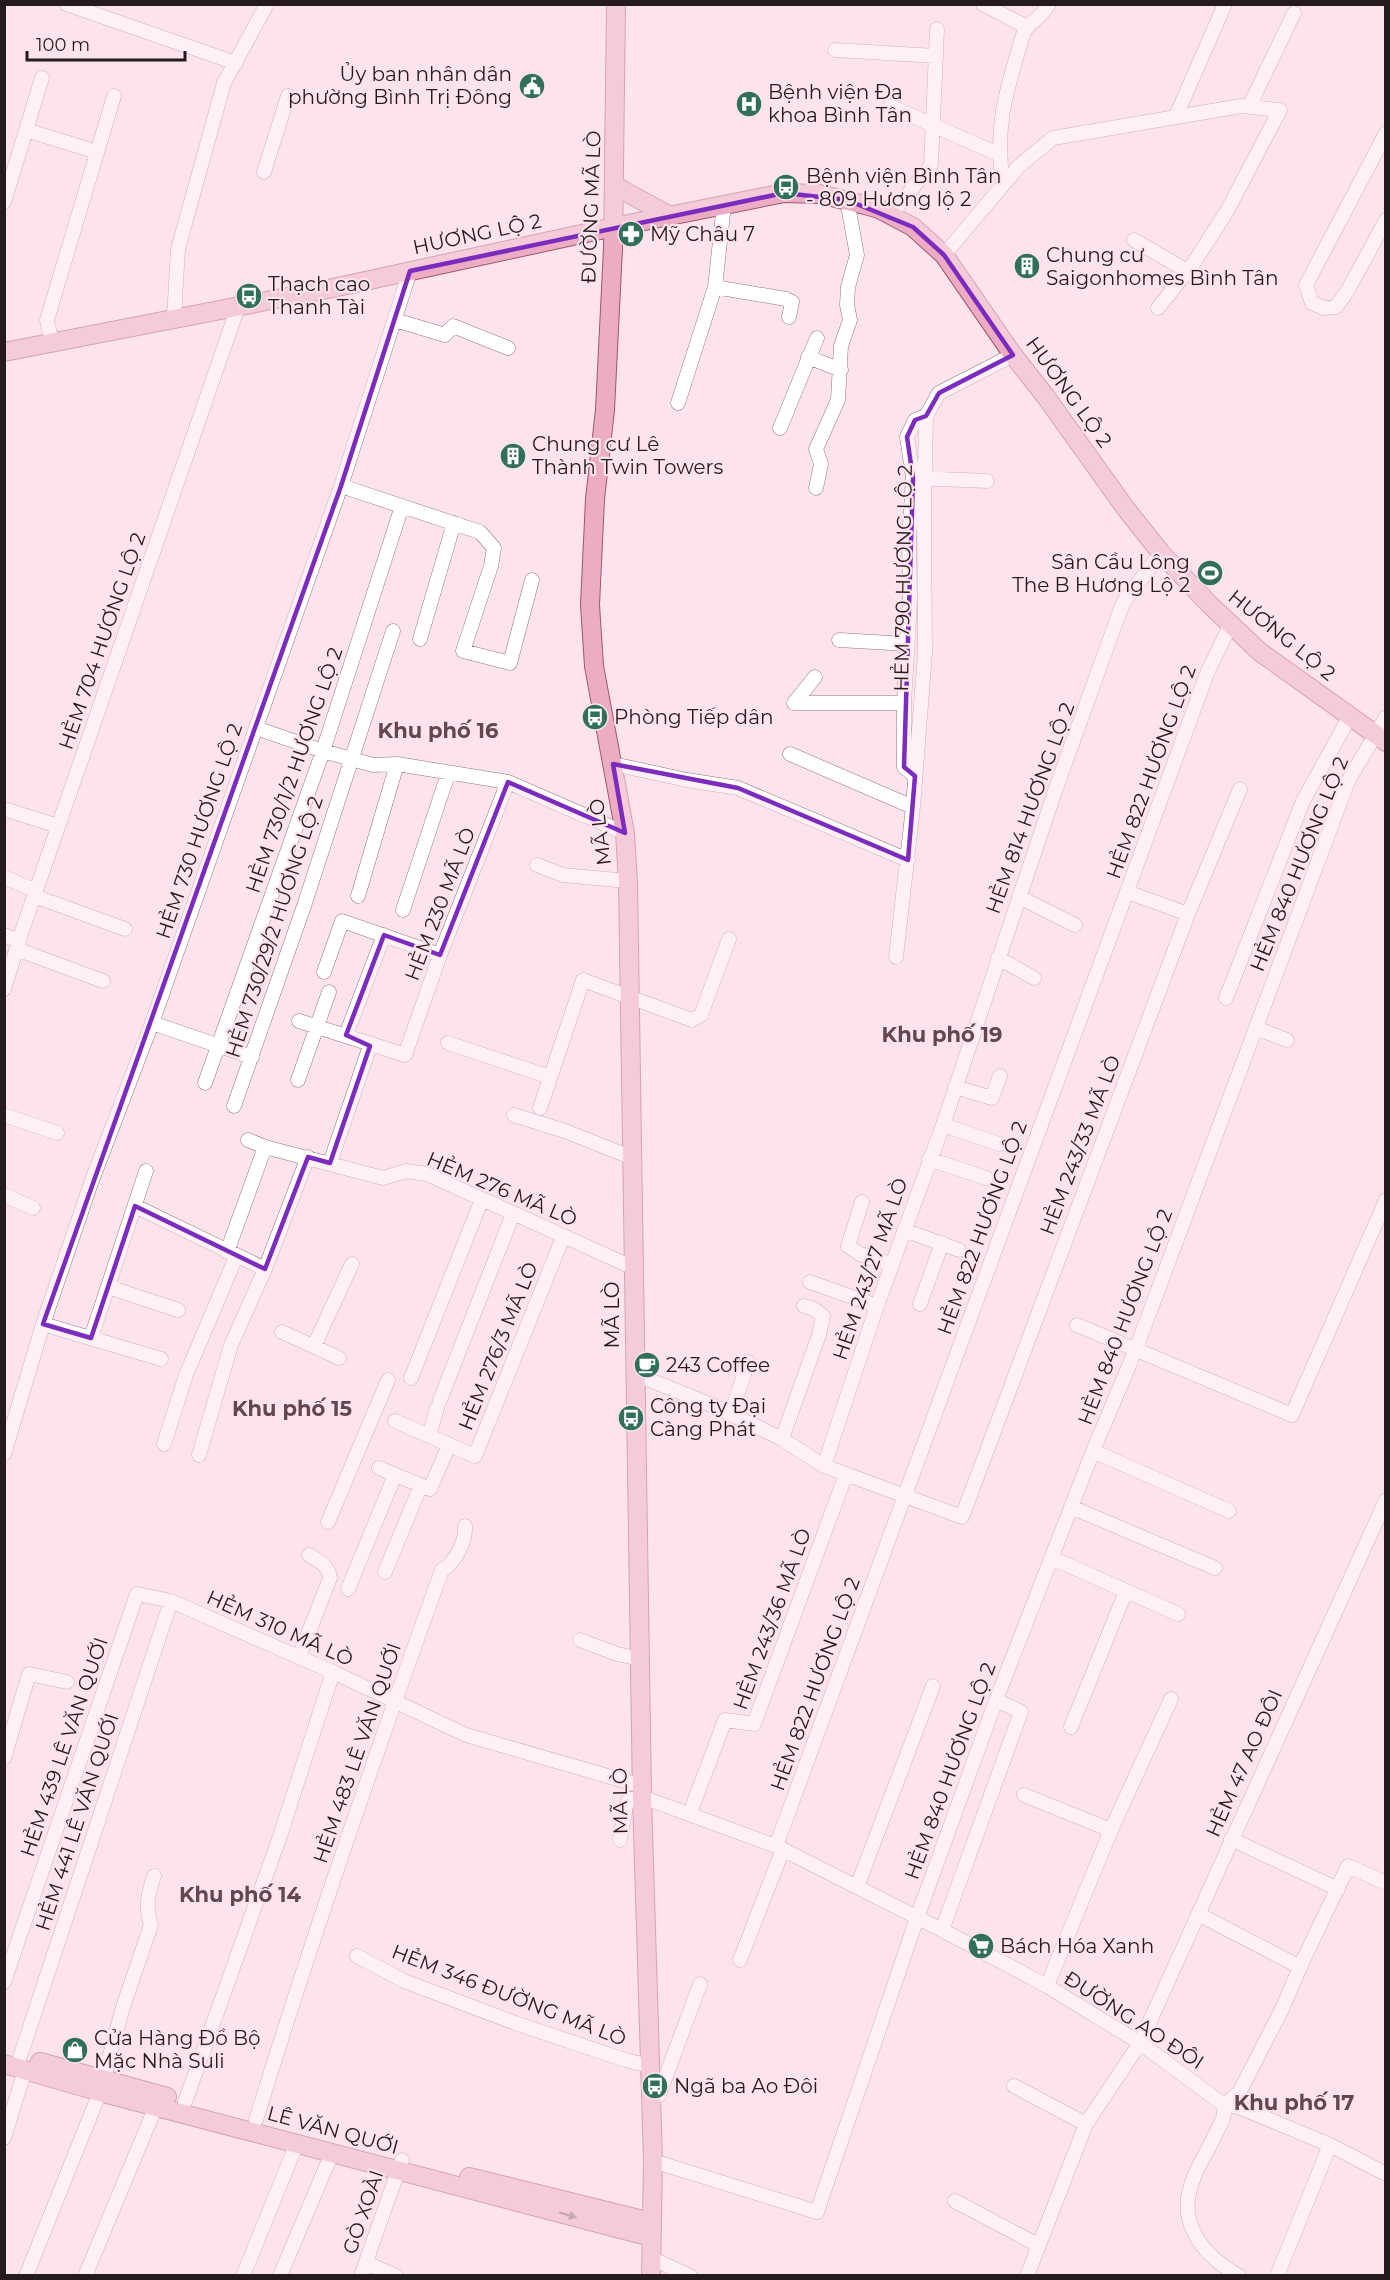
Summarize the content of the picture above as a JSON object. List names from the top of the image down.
{
  "streets": {
    "main road": [
      "ĐƯỜNG MÃ LÒ",
      "HƯƠNG LỘ 2",
      "MÃ LÒ",
      "LÊ VĂN QUỚI"
    ],
    "street": [
      "HẺM 790 HƯƠNG LỘ 2",
      "HẺM 704 HƯƠNG LỘ 2",
      "HẺM 730/1/2 HƯƠNG LỘ 2",
      "HẺM 822 HƯƠNG LỘ 2",
      "HẺM 814 HƯƠNG LỘ 2",
      "HẺM 730 HƯƠNG LỘ 2",
      "HẺM 840 HƯƠNG LỘ 2",
      "HẺM 230 MÃ LÒ",
      "HẺM 730/29/2 HƯƠNG LỘ 2",
      "HẺM 243/33 MÃ LÒ",
      "HẺM 276 MÃ LÒ",
      "HẺM 243/27 MÃ LÒ",
      "HẺM 276/3 MÃ LÒ",
      "HẺM 243/36 MÃ LÒ",
      "HẺM 310 MÃ LÒ",
      "HẺM 439 LÊ VĂN QUỚI",
      "HẺM 483 LÊ VĂN QUỚI",
      "HẺM 47 AO ĐÔI",
      "HẺM 441 LÊ VĂN QUỚI",
      "HẺM 346 ĐƯỜNG MÃ LÒ",
      "ĐƯỜNG AO ĐÔI",
      "GÒ XOÀI"
    ]
  },
  "crossings": [
    ["ĐƯỜNG MÃ LÒ", "HƯƠNG LỘ 2"],
    ["ĐƯỜNG MÃ LÒ", "MÃ LÒ"],
    ["HƯƠNG LỘ 2", "HẺM 790 HƯƠNG LỘ 2"],
    ["HƯƠNG LỘ 2", "HẺM 704 HƯƠNG LỘ 2"],
    ["HƯƠNG LỘ 2", "HẺM 822 HƯƠNG LỘ 2"],
    ["HƯƠNG LỘ 2", "HẺM 814 HƯƠNG LỘ 2"],
    ["HƯƠNG LỘ 2", "HẺM 730 HƯƠNG LỘ 2"],
    ["HƯƠNG LỘ 2", "HẺM 840 HƯƠNG LỘ 2"],
    ["HẺM 822 HƯƠNG LỘ 2", "HẺM 243/33 MÃ LÒ"],
    ["HẺM 822 HƯƠNG LỘ 2", "ĐƯỜNG AO ĐÔI"],
    ["HẺM 814 HƯƠNG LỘ 2", "HẺM 243/27 MÃ LÒ"],
    ["MÃ LÒ", "HẺM 840 HƯƠNG LỘ 2"],
    ["MÃ LÒ", "HẺM 276 MÃ LÒ"],
    ["MÃ LÒ", "HẺM 310 MÃ LÒ"],
    ["MÃ LÒ", "HẺM 346 ĐƯỜNG MÃ LÒ"],
    ["MÃ LÒ", "ĐƯỜNG AO ĐÔI"],
    ["MÃ LÒ", "LÊ VĂN QUỚI"],
    ["HẺM 840 HƯƠNG LỘ 2", "ĐƯỜNG AO ĐÔI"],
    ["HẺM 276 MÃ LÒ", "HẺM 276/3 MÃ LÒ"],
    ["HẺM 243/36 MÃ LÒ", "ĐƯỜNG AO ĐÔI"],
    ["HẺM 310 MÃ LÒ", "HẺM 439 LÊ VĂN QUỚI"],
    ["HẺM 310 MÃ LÒ", "HẺM 483 LÊ VĂN QUỚI"],
    ["HẺM 310 MÃ LÒ", "HẺM 441 LÊ VĂN QUỚI"],
    ["HẺM 310 MÃ LÒ", "ĐƯỜNG AO ĐÔI"],
    ["HẺM 483 LÊ VĂN QUỚI", "LÊ VĂN QUỚI"],
    ["HẺM 47 AO ĐÔI", "ĐƯỜNG AO ĐÔI"],
    ["HẺM 441 LÊ VĂN QUỚI", "LÊ VĂN QUỚI"],
    ["LÊ VĂN QUỚI", "GÒ XOÀI"]
  ],
  "districts": [
    "Khu phố 16",
    "Khu phố 19",
    "Khu phố 15",
    "Khu phố 14",
    "Khu phố 17"
  ],
  "places": {
    "public building": ["Ủy ban nhân dân phường Bình Trị Đông"],
    "hospital": ["Bệnh viện Đa khoa Bình Tân"],
    "bus stop": [
      "Bệnh viện Bình Tân - 809 Hương lộ 2",
      "Thạch cao Thanh Tài",
      "Phòng Tiếp dân",
      "Công ty Đại Càng Phát",
      "Ngã ba Ao Đôi"
    ],
    "pharmacy": ["Mỹ Châu 7"],
    "building": ["Chung cư Saigonhomes Bình Tân", "Chung cư Lê Thành Twin Towers"],
    "sports": ["Sân Cầu Lông The B Hương Lộ 2"],
    "cafe": ["243 Coffee"],
    "supermarket": ["Bách Hóa Xanh"],
    "shop": ["Cửa Hàng Đồ Bộ Mặc Nhà Suli"]
  },
  "scale_bar": "100 m"
}
